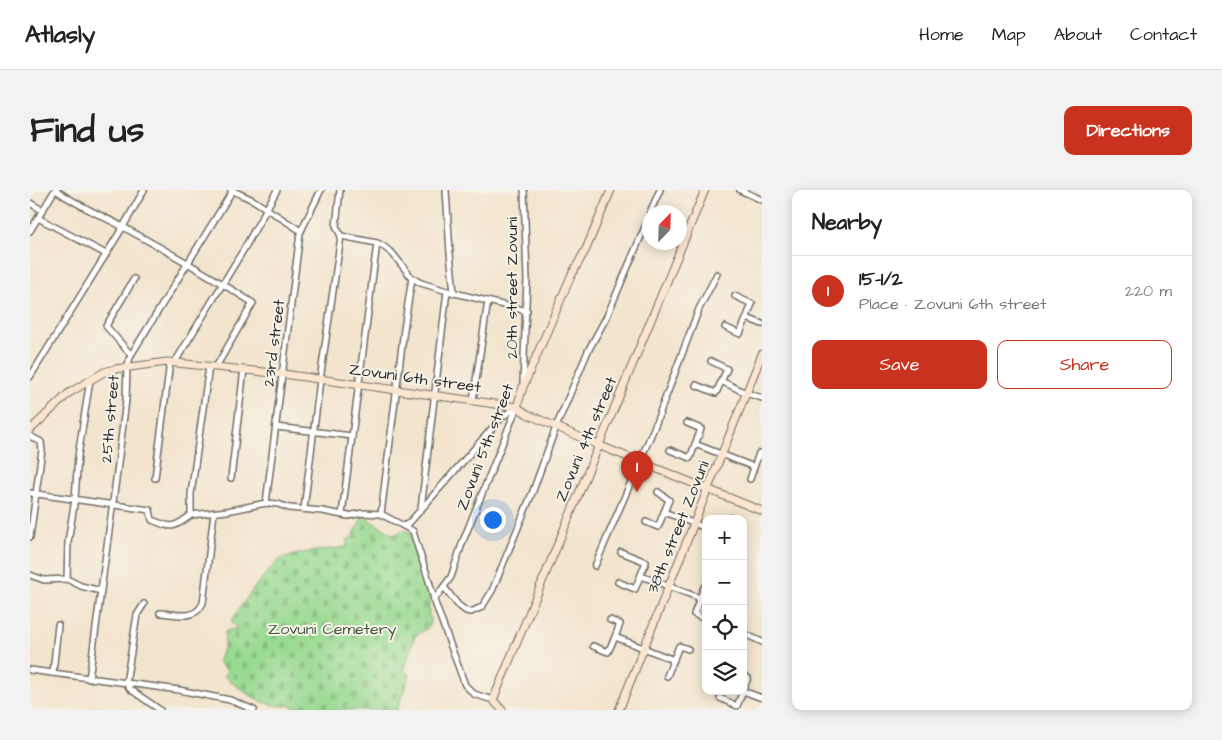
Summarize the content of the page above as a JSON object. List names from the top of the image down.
{
  "streets": {
    "street": [
      "20th street Zovuni",
      "23rd street",
      "Zovuni 6th street",
      "25th street",
      "Zovuni 4th street",
      "Zovuni 5th street",
      "38th street Zovuni"
    ]
  },
  "crossings": [
    ["20th street Zovuni", "Zovuni 5th street"],
    ["23rd street", "Zovuni 6th street"],
    ["Zovuni 6th street", "25th street"],
    ["Zovuni 6th street", "Zovuni 4th street"],
    ["Zovuni 6th street", "Zovuni 5th street"],
    ["Zovuni 6th street", "38th street Zovuni"]
  ],
  "parks": ["Zovuni Cemetery"],
  "north": "top right",
  "page": {
    "header": "Atlasly",
    "nav": [
      "Home",
      "Map",
      "About",
      "Contact"
    ],
    "title": "Find us",
    "buttons": [
      "Directions",
      ["Save", "Share"]
    ],
    "heading": "Nearby",
    "list": [
      {
        "mark": "1",
        "name": "15-1/2",
        "note": "Place · Zovuni 6th street",
        "value": "220 m"
      }
    ],
    "pins": "1",
    "map_buttons": ["+", "−"]
  }
}
